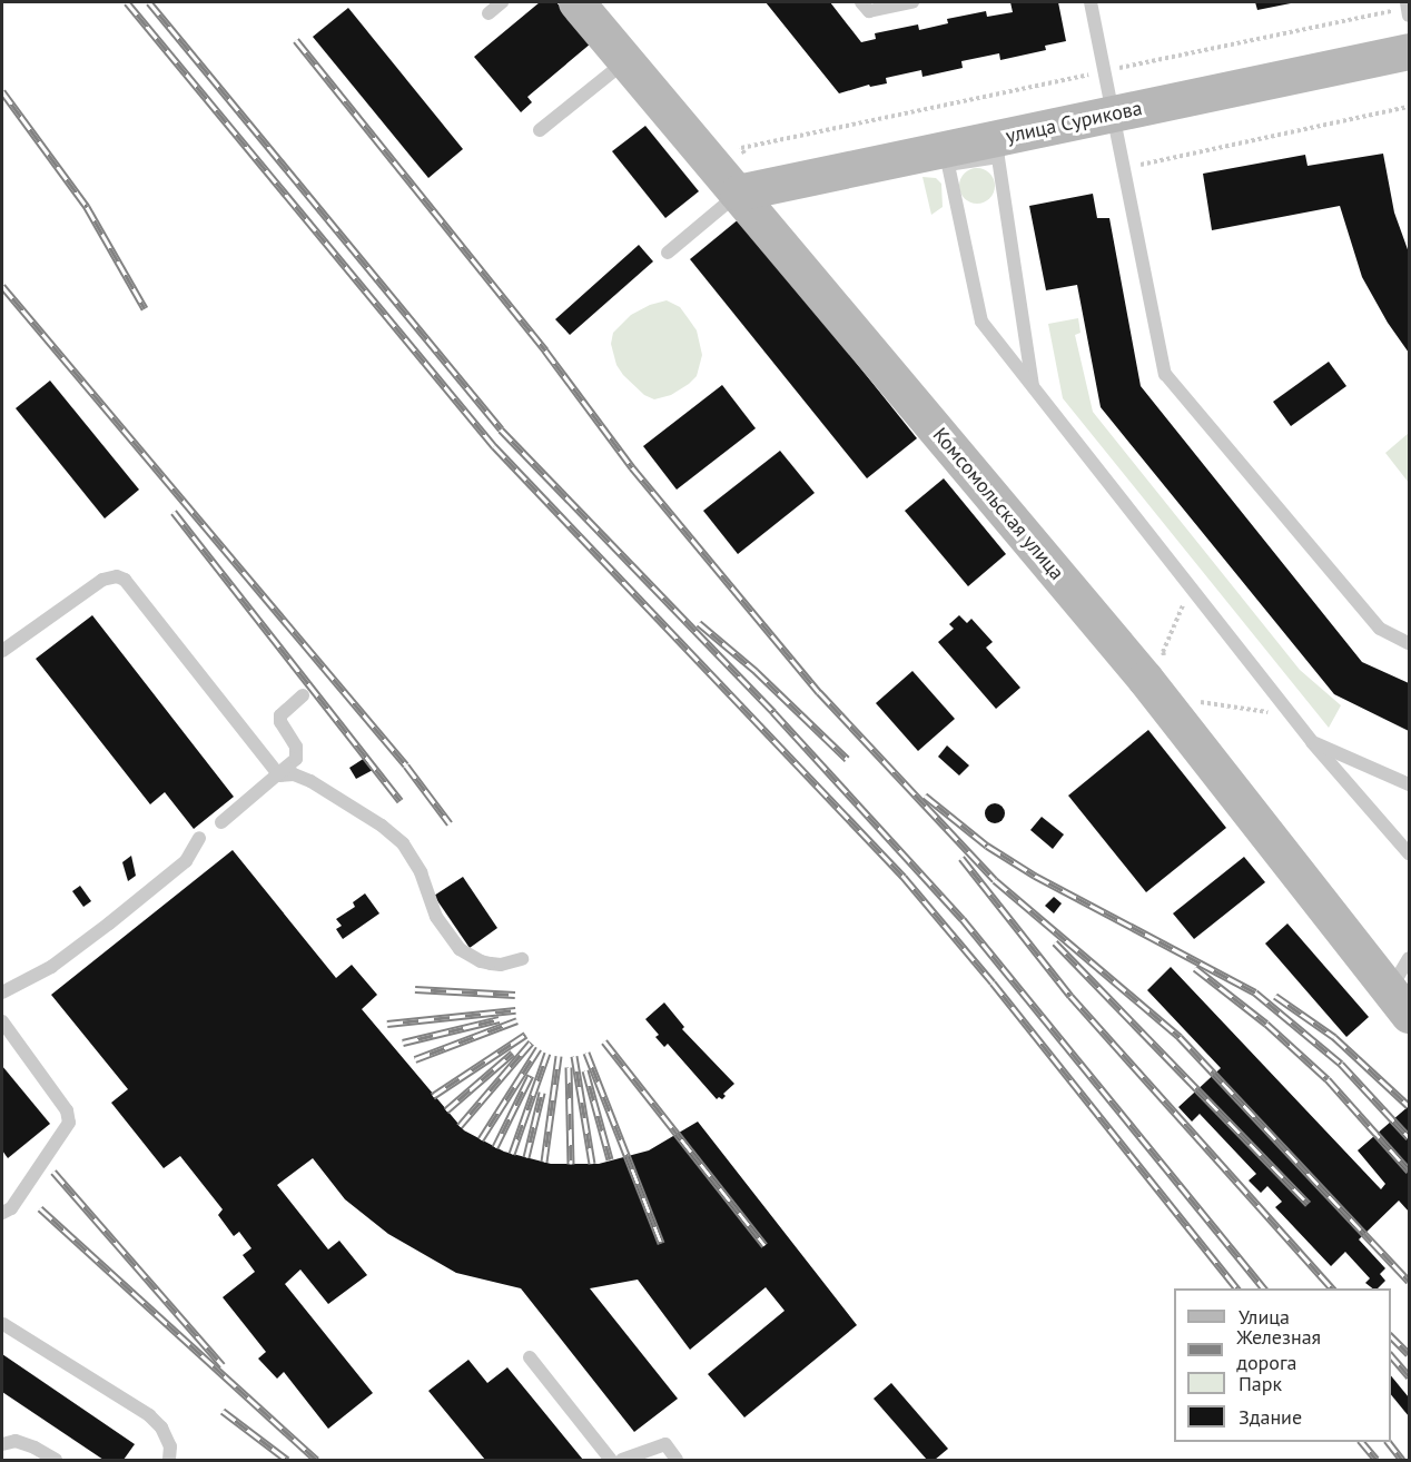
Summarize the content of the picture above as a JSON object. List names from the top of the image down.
{
  "streets": {
    "main road": ["улица Сурикова", "Комсомольская улица"]
  },
  "crossings": [
    ["улица Сурикова", "Комсомольская улица"]
  ],
  "legend": [
    "Улица",
    "Железная дорога",
    "Парк",
    "Здание"
  ]
}
